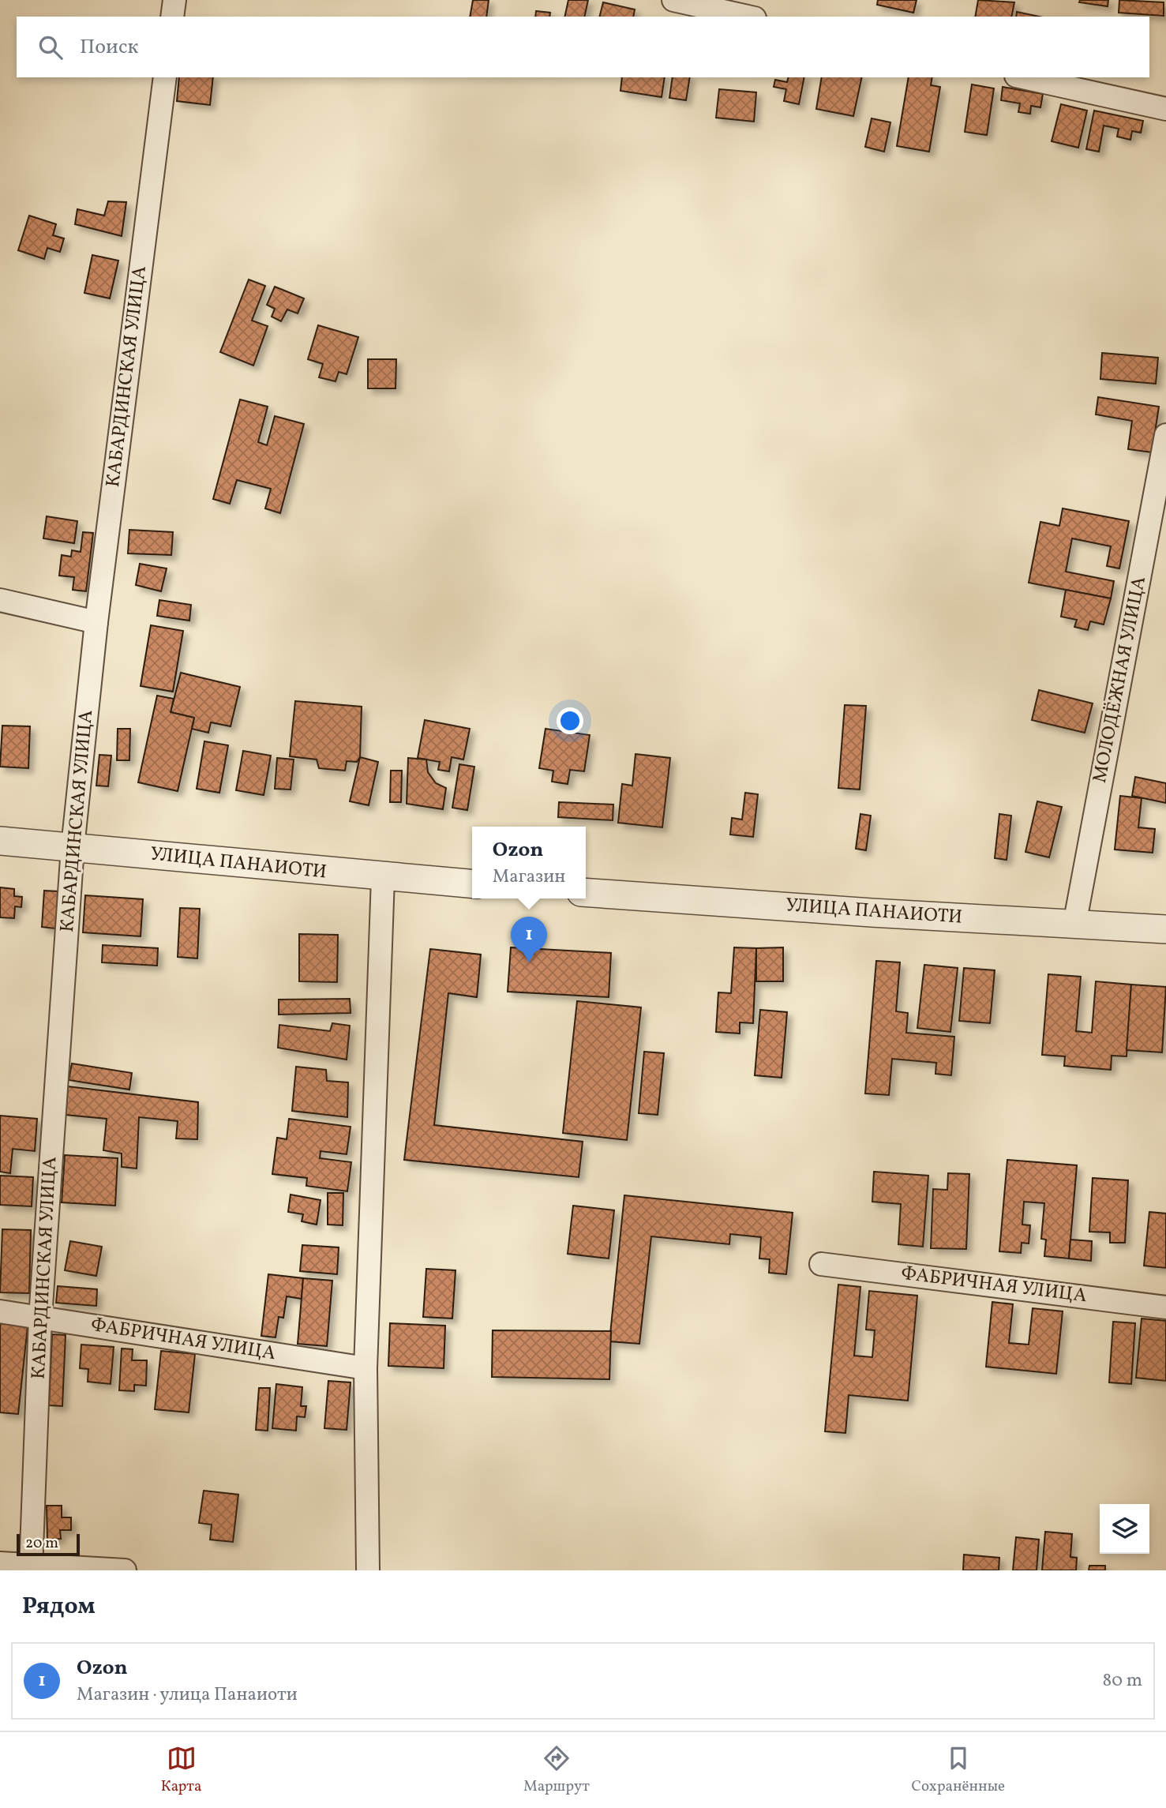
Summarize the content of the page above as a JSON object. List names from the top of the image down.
{
  "streets": {
    "street": [
      "КАБАРДИНСКАЯ УЛИЦА",
      "МОЛОДЁЖНАЯ УЛИЦА",
      "УЛИЦА ПАНАИОТИ",
      "ФАБРИЧНАЯ УЛИЦА"
    ]
  },
  "crossings": [
    ["КАБАРДИНСКАЯ УЛИЦА", "УЛИЦА ПАНАИОТИ"],
    ["КАБАРДИНСКАЯ УЛИЦА", "ФАБРИЧНАЯ УЛИЦА"],
    ["МОЛОДЁЖНАЯ УЛИЦА", "УЛИЦА ПАНАИОТИ"]
  ],
  "scale_bar": "20 m",
  "page": {
    "search": "Поиск",
    "popup": ["Ozon", "Магазин"],
    "pins": "1",
    "scale": "20 m",
    "heading": "Рядом",
    "list": [
      {
        "mark": "1",
        "name": "Ozon",
        "note": "Магазин · улица Панаиоти",
        "value": "80 m"
      }
    ],
    "nav": ["Карта", "Маршрут", "Сохранённые"]
  }
}
